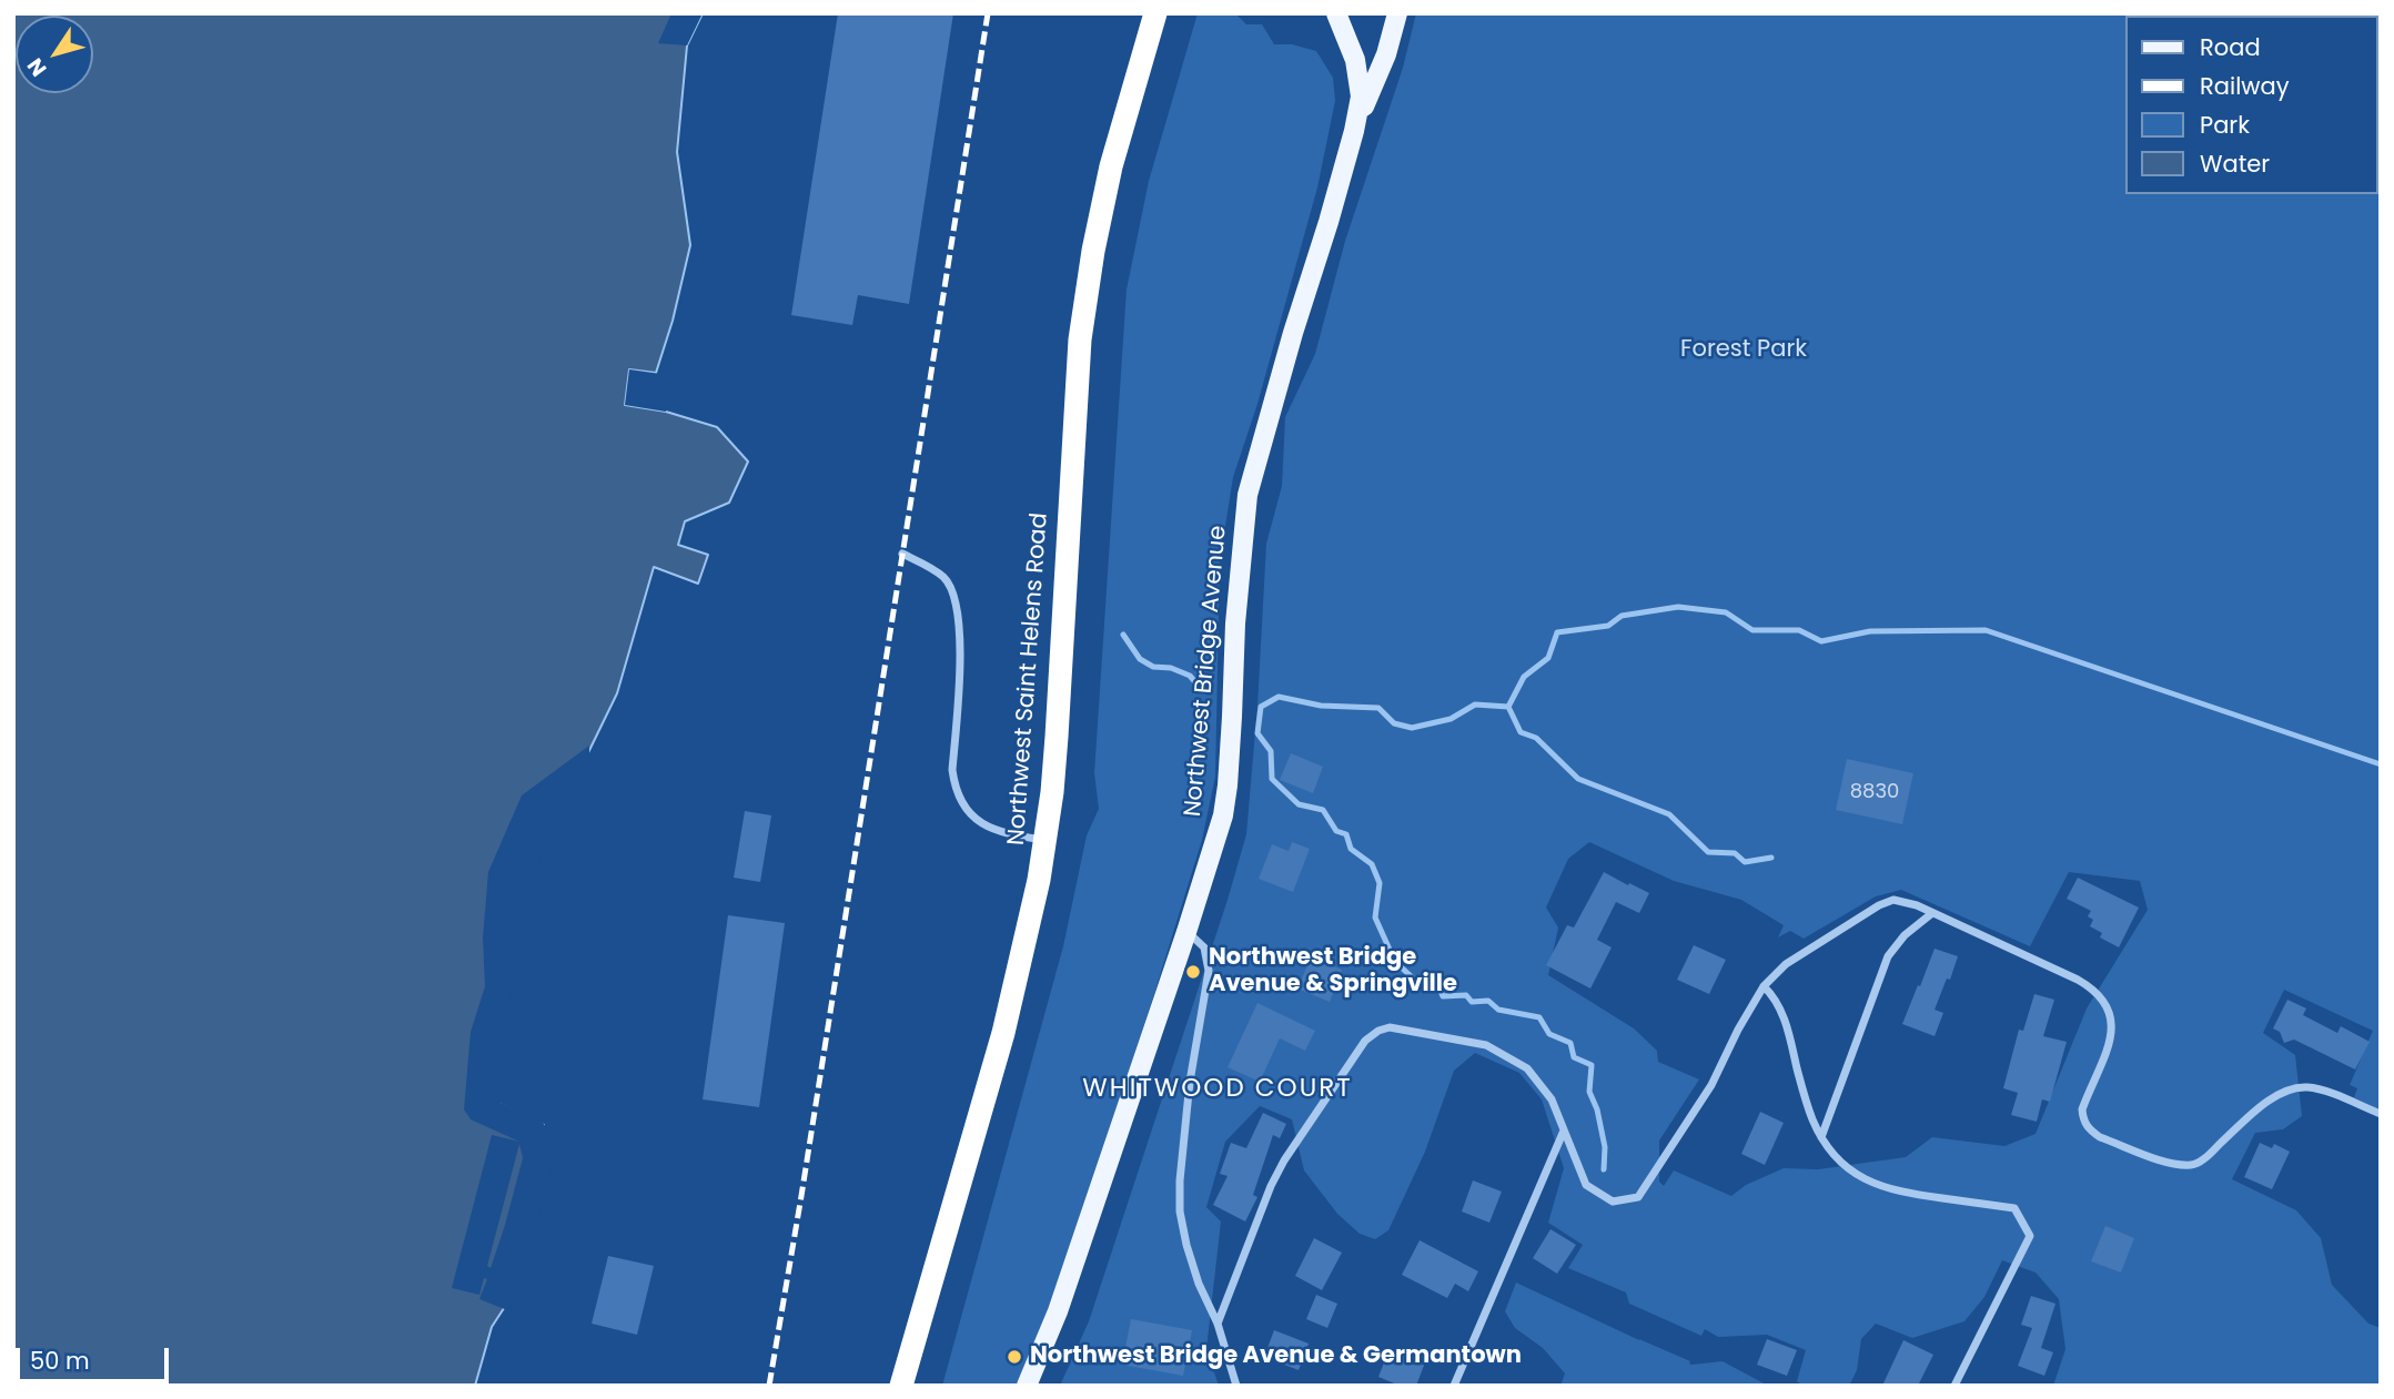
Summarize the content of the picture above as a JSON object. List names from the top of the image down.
{
  "streets": {
    "highway": ["Northwest Saint Helens Road"],
    "main road": ["Northwest Bridge Avenue"]
  },
  "districts": ["WHITWOOD COURT"],
  "parks": ["Forest Park"],
  "places": ["Northwest Bridge Avenue & Springville", "Northwest Bridge Avenue & Germantown"],
  "house_numbers": ["8830"],
  "legend": [
    "Road",
    "Railway",
    "Park",
    "Water"
  ],
  "scale_bar": "50 m",
  "north": "bottom left"
}
